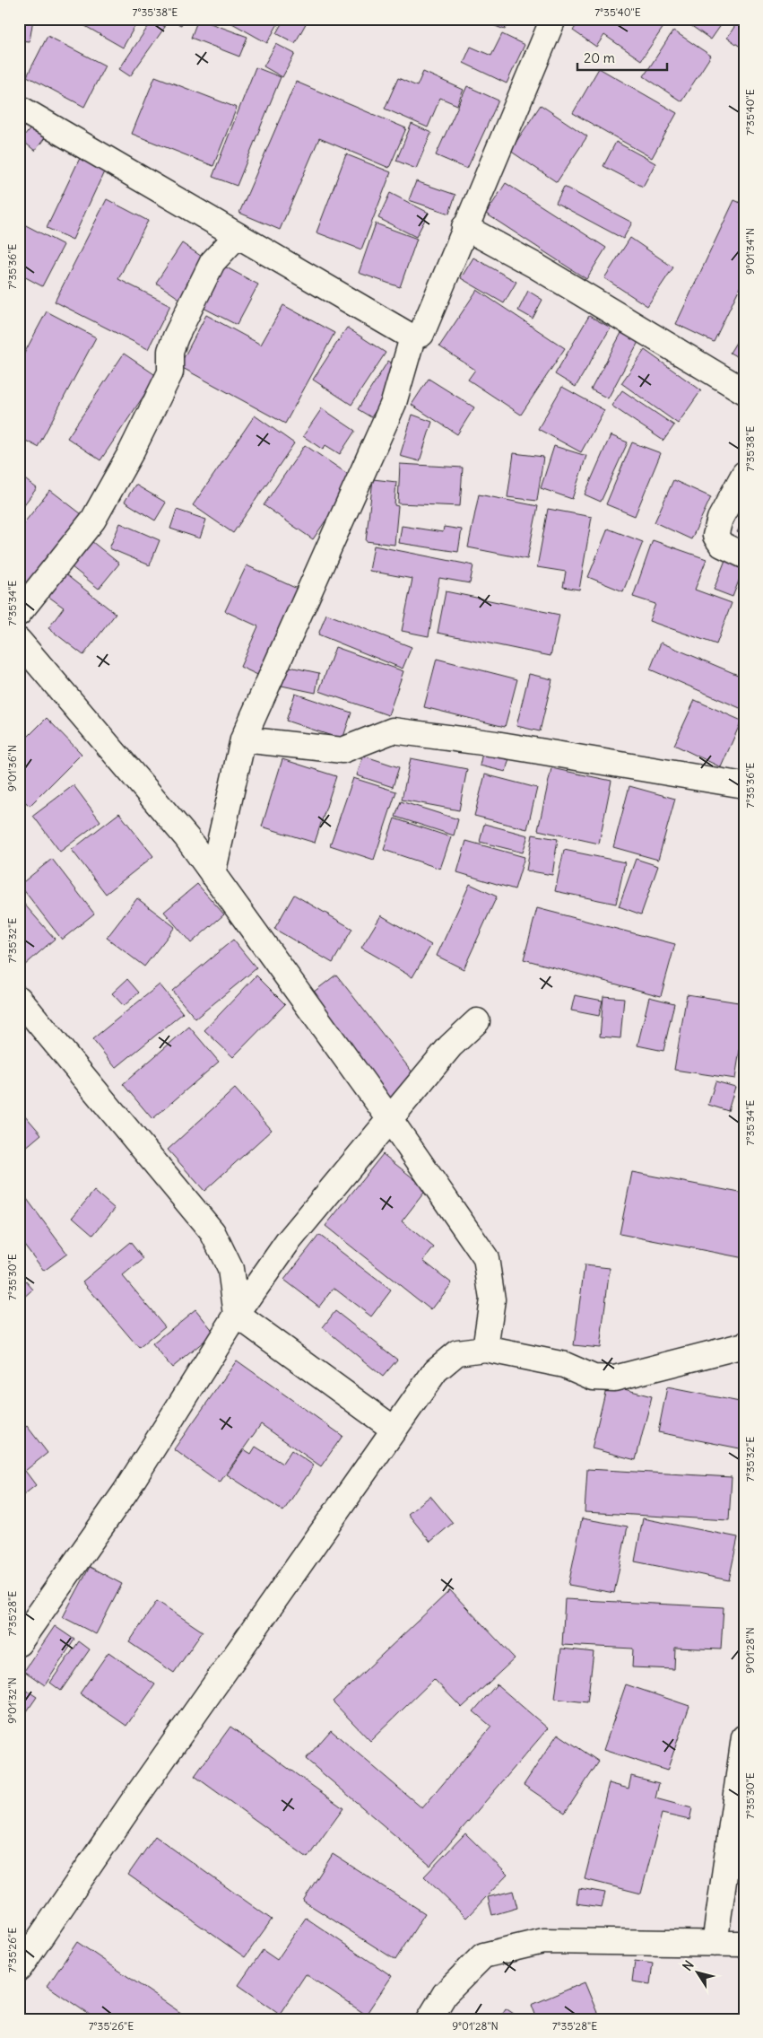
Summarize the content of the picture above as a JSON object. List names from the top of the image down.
{
  "scale_bar": "20 m",
  "north": "top left",
  "coordinates": [
    "7°35'38\"E",
    "7°35'40\"E",
    "9°01'34\"N",
    "7°35'36\"E",
    "7°35'34\"E",
    "9°01'36\"N",
    "7°35'32\"E",
    "7°35'30\"E",
    "7°35'28\"E",
    "9°01'28\"N",
    "9°01'32\"N",
    "7°35'26\"E"
  ]
}
